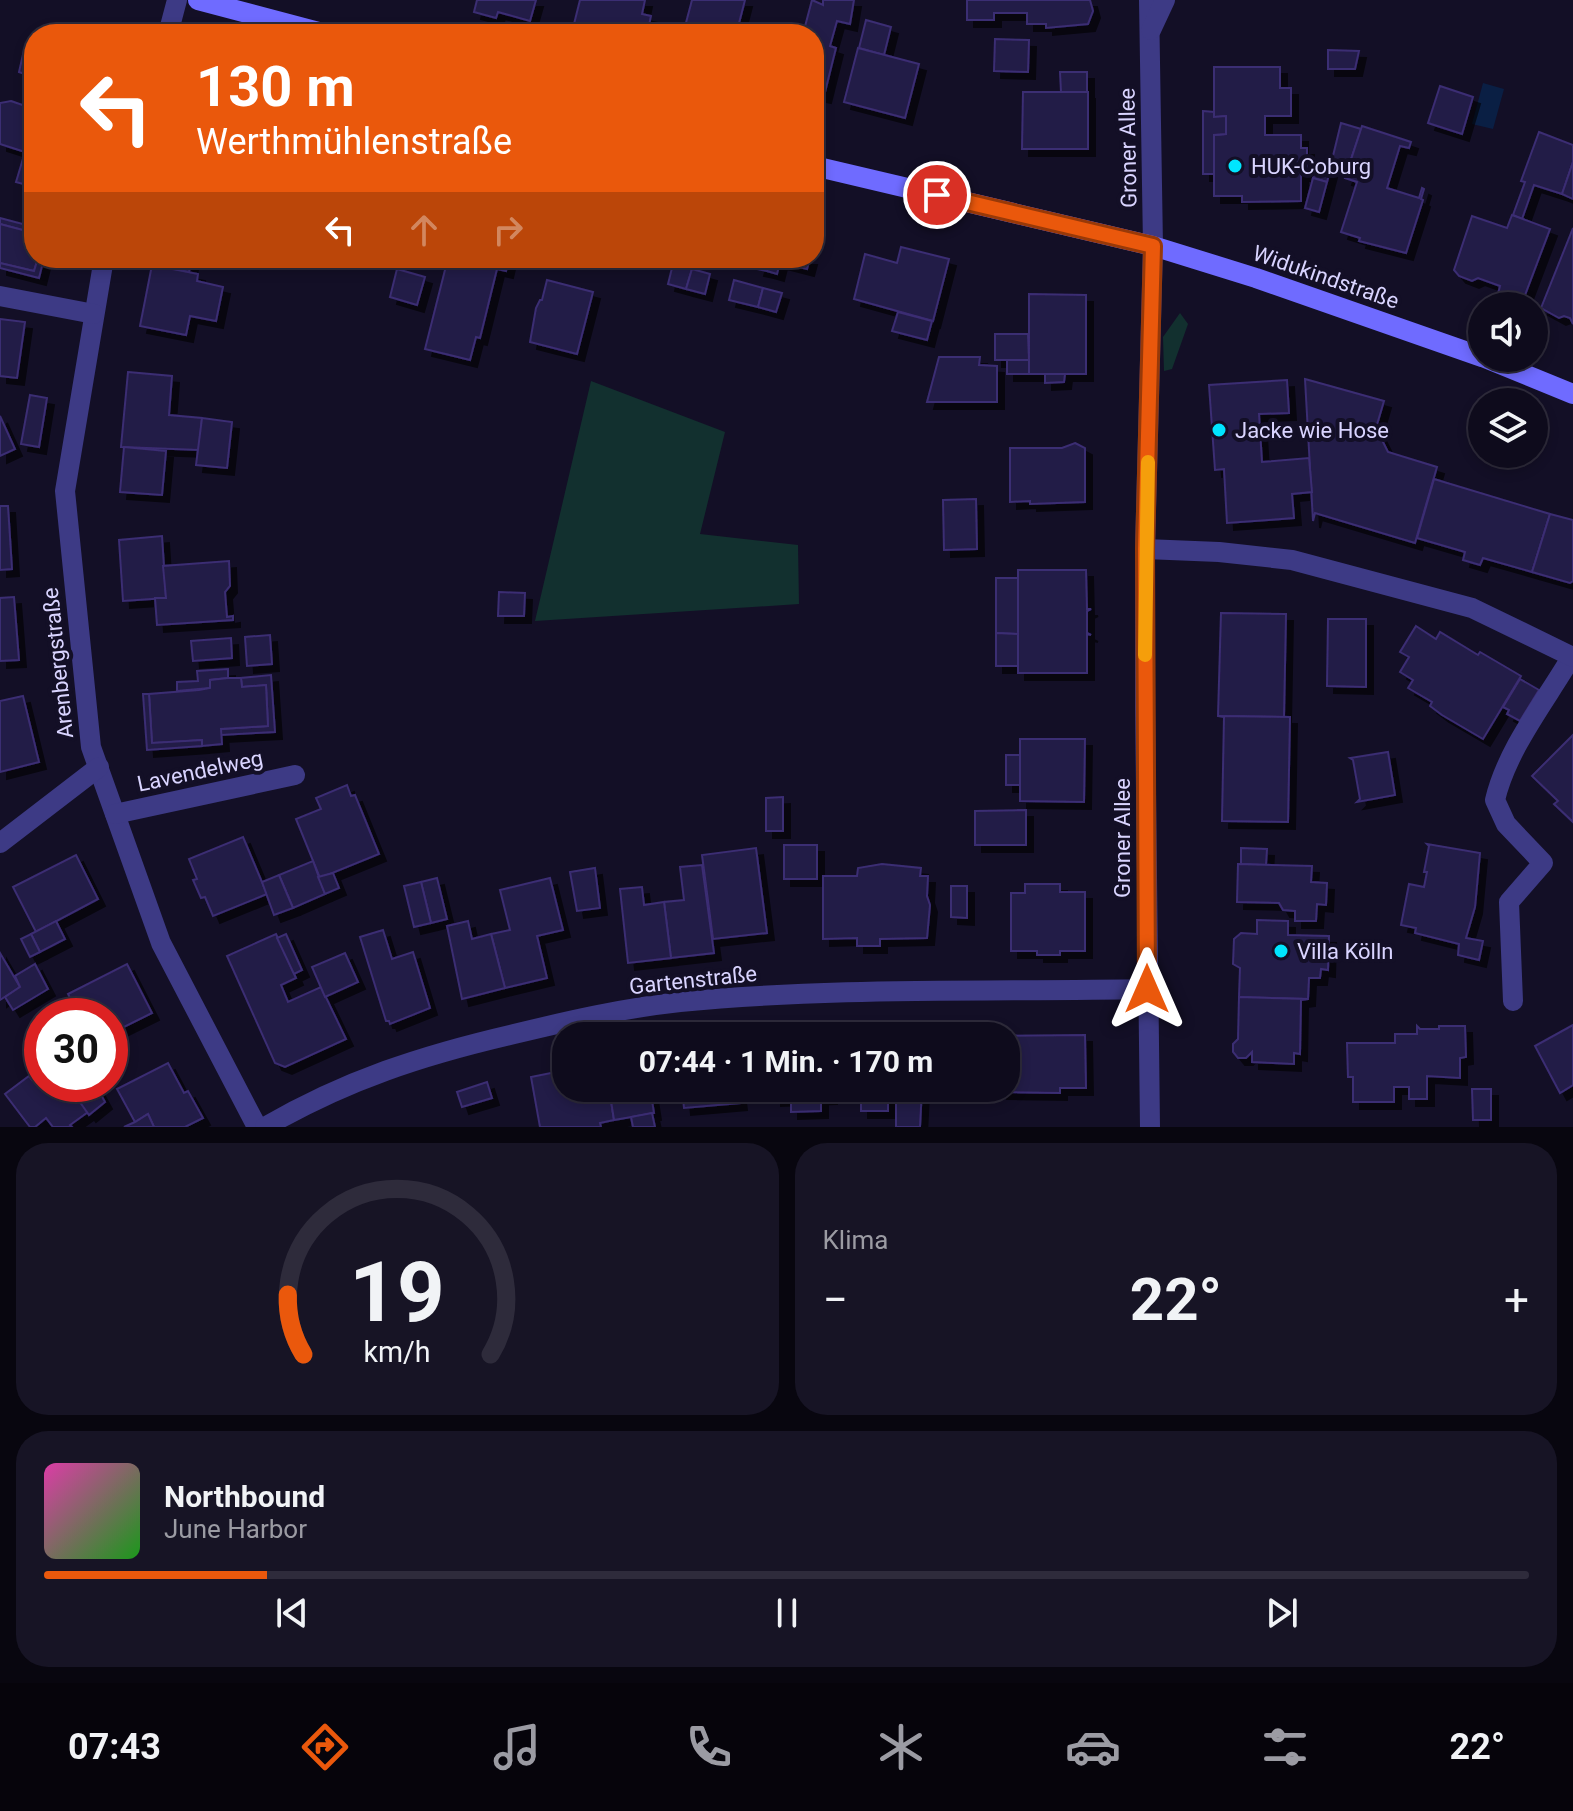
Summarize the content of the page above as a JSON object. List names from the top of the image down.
{
  "streets": {
    "main road": ["Widukindstraße"],
    "street": [
      "Groner Allee",
      "Arenbergstraße",
      "Lavendelweg",
      "Gartenstraße"
    ]
  },
  "crossings": [
    ["Groner Allee", "Widukindstraße"],
    ["Groner Allee", "Gartenstraße"],
    ["Arenbergstraße", "Lavendelweg"]
  ],
  "places": ["HUK-Coburg", "Jacke wie Hose", "Villa Kölln"],
  "page": {
    "turn": ["130 m", "Werthmühlenstraße"],
    "limit": "30",
    "trip": "07:44 · 1 Min. · 170 m",
    "tile": "Klima",
    "heat": ["−", "22°", "+"],
    "song": ["Northbound", "June Harbor"],
    "tabs": ["07:43", "22°"],
    "gauge": ["19", "km/h"]
  }
}
